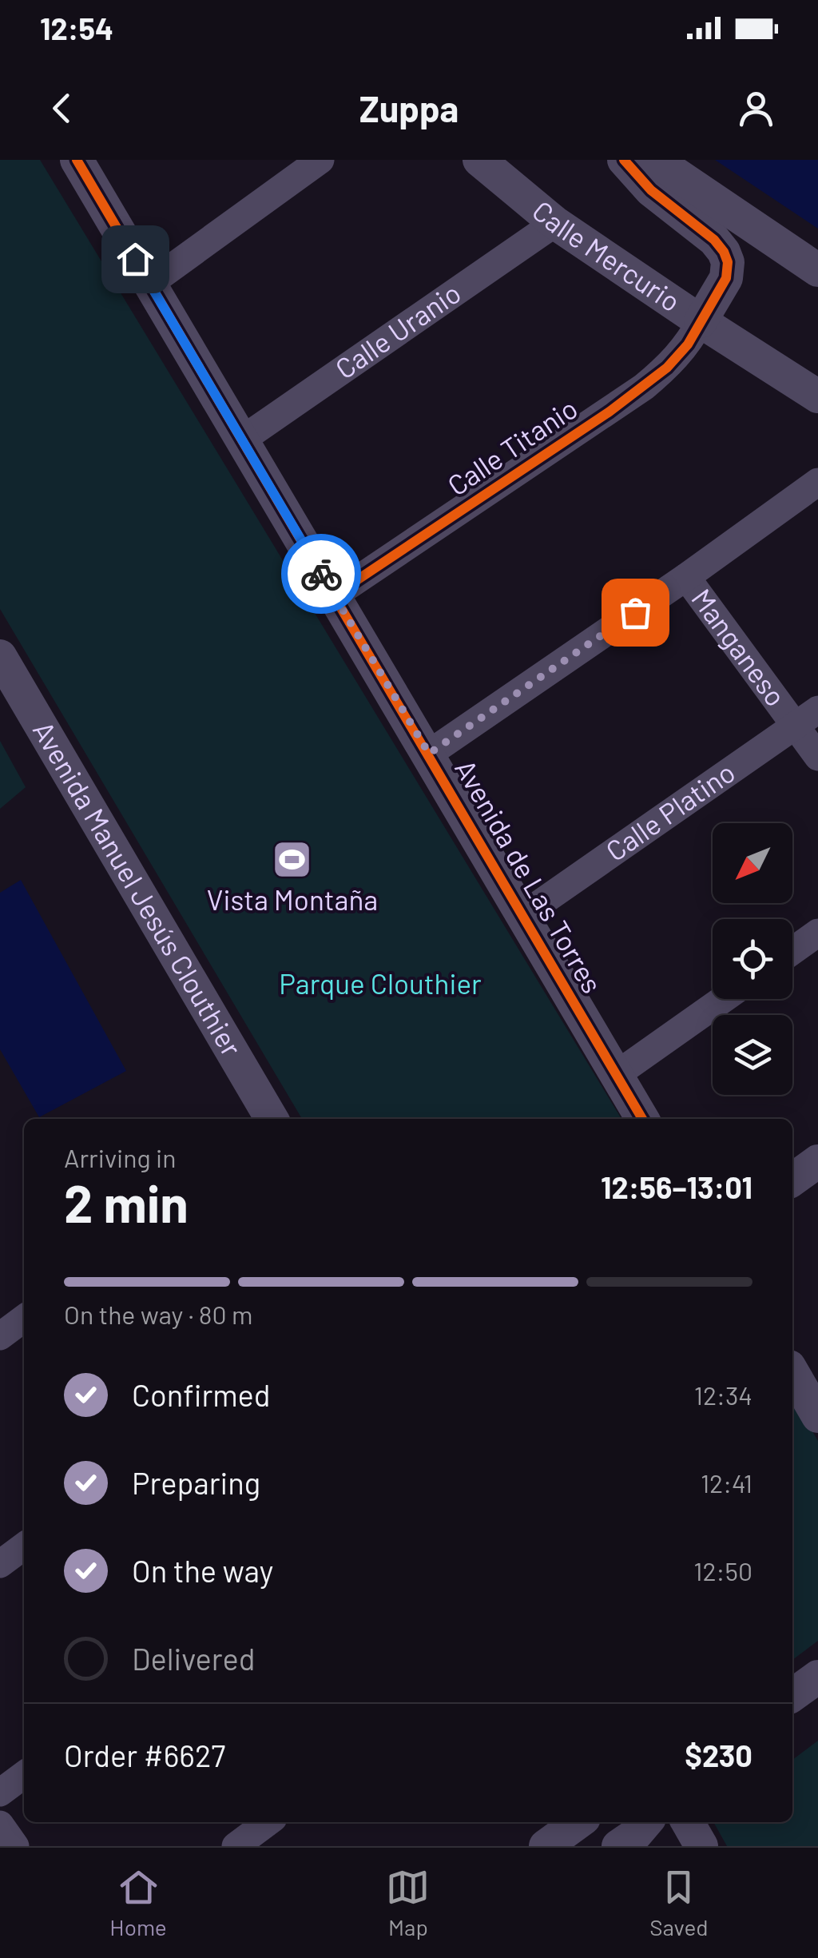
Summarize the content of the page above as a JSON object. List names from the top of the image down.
{
  "streets": {
    "street": [
      "Calle Mercurio",
      "Calle Uranio",
      "Calle Titanio",
      "Manganeso",
      "Calle Platino",
      "Avenida de Las Torres",
      "Avenida Manuel Jesús Clouthier"
    ]
  },
  "crossings": [
    ["Calle Mercurio", "Calle Uranio"],
    ["Calle Mercurio", "Calle Titanio"],
    ["Calle Uranio", "Avenida de Las Torres"],
    ["Calle Titanio", "Avenida de Las Torres"],
    ["Manganeso", "Calle Platino"],
    ["Calle Platino", "Avenida de Las Torres"]
  ],
  "parks": ["Parque Clouthier"],
  "places": {
    "sports": ["Vista Montaña"]
  },
  "north": "bottom left",
  "page": {
    "status": "12:54",
    "header": "Zuppa",
    "heading": ["2 min", "Arriving in", "12:56–13:01"],
    "panel": ["Order #6627", "$230"],
    "bar": "On the way · 80 m",
    "list": [
      ["Confirmed", "12:34"],
      ["Preparing", "12:41"],
      ["On the way", "12:50"],
      "Delivered"
    ],
    "tabs": ["Home", "Map", "Saved"]
  }
}
